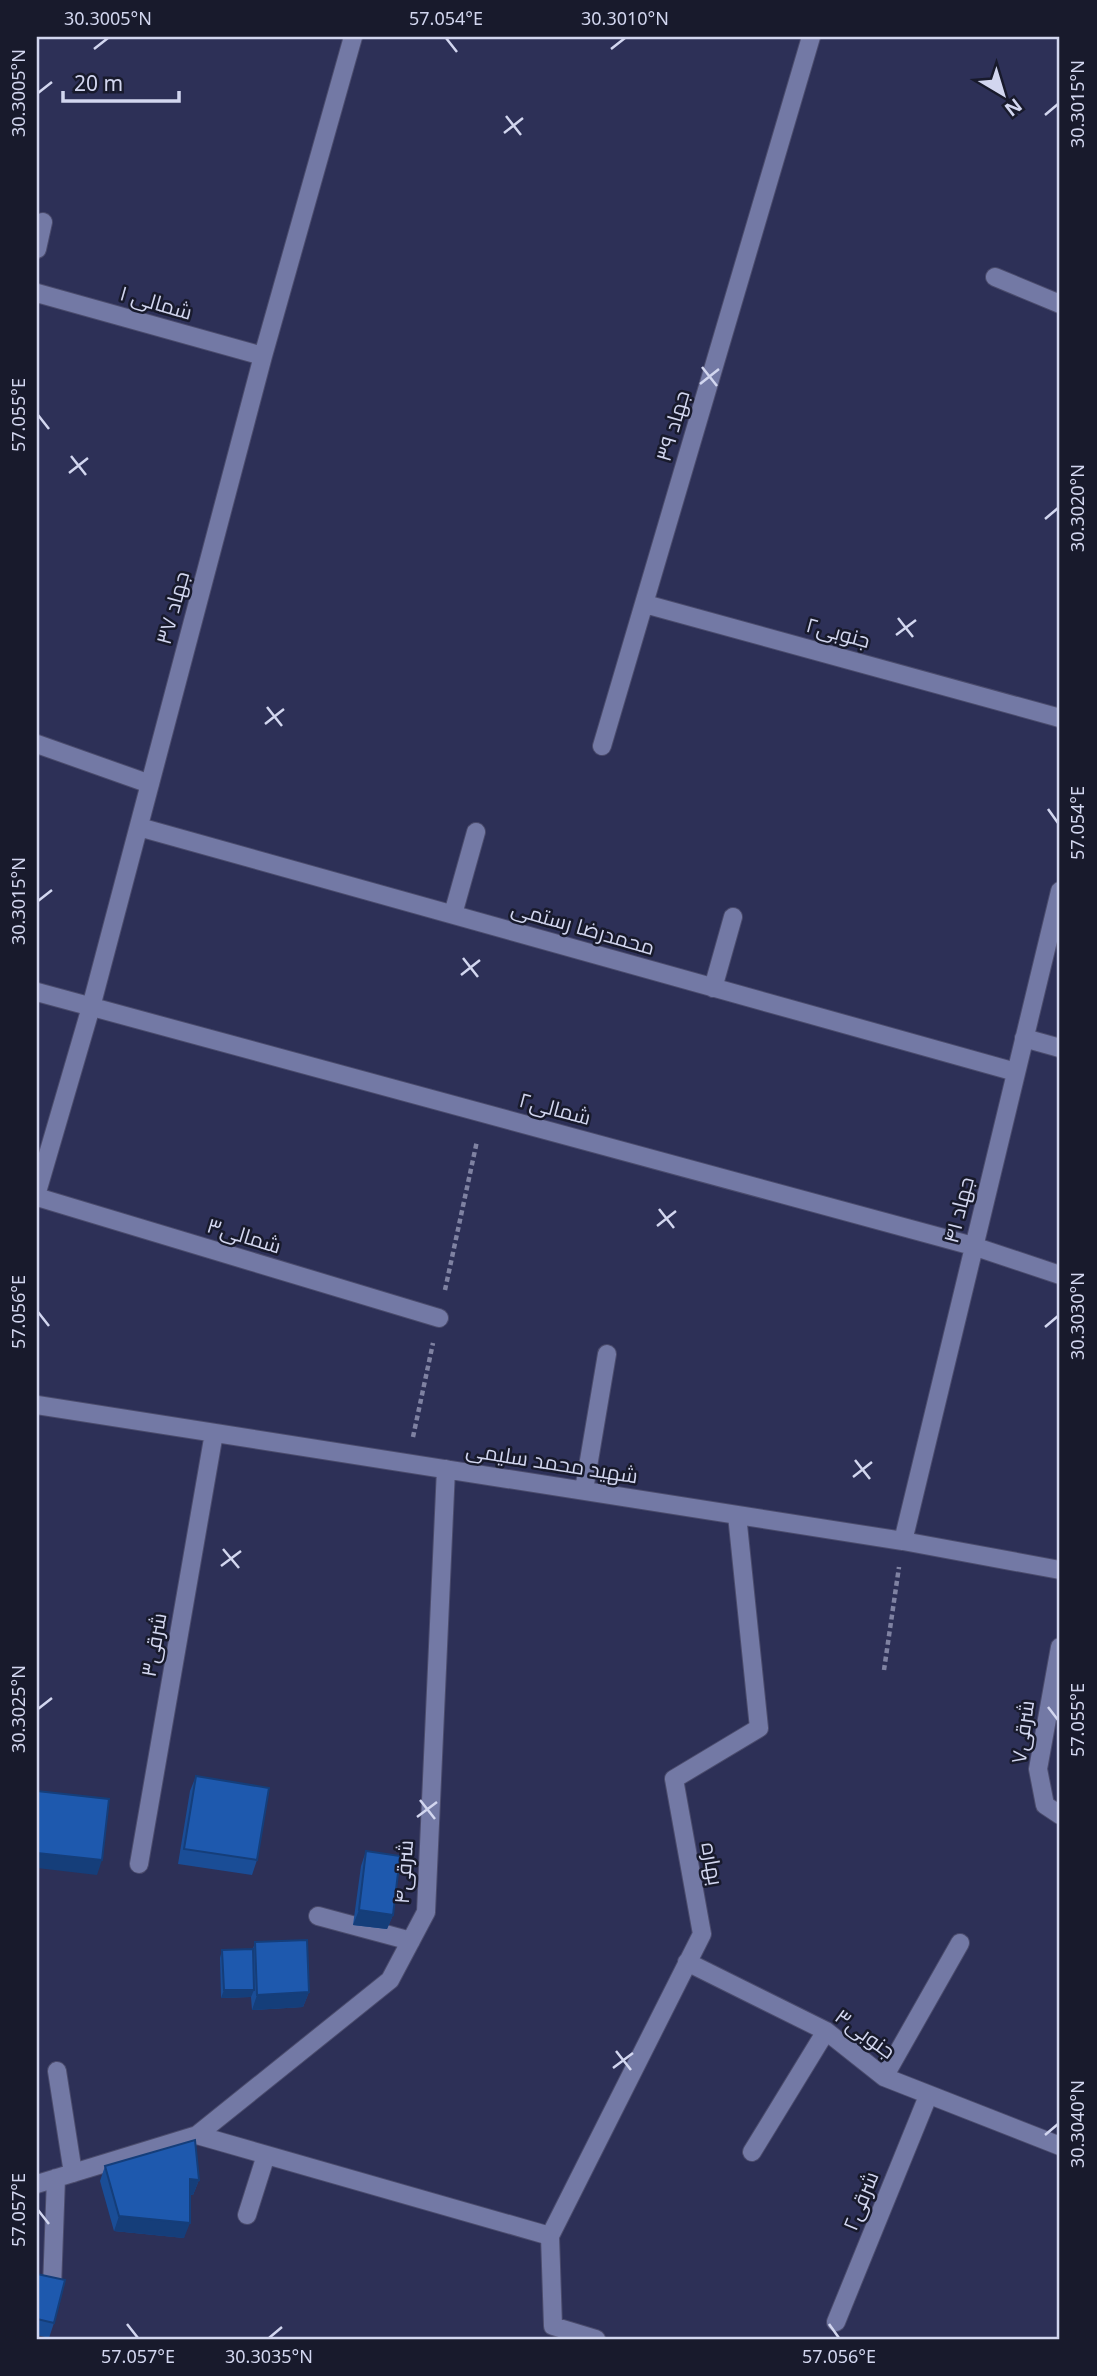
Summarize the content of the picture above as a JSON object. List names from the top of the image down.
{
  "streets": {
    "street": [
      "شمالی ۱",
      "جهاد ۳۹",
      "جهاد ۳۷",
      "جنوبی۲",
      "محمدرضا رستمی",
      "شمالی۲",
      "جهاد ۴۱",
      "شمالی۳",
      "شهید محمد سلیمی",
      "شرقی۳",
      "شرقی۷",
      "بهاره",
      "شرقی۴",
      "جنوبی۳",
      "شرقی۲"
    ]
  },
  "crossings": [
    ["شمالی ۱", "جهاد ۳۷"],
    ["جهاد ۳۹", "جنوبی۲"],
    ["جهاد ۳۷", "محمدرضا رستمی"],
    ["جهاد ۳۷", "شمالی۲"],
    ["محمدرضا رستمی", "جهاد ۴۱"],
    ["شمالی۲", "جهاد ۴۱"],
    ["جهاد ۴۱", "شهید محمد سلیمی"],
    ["شهید محمد سلیمی", "شرقی۳"],
    ["شهید محمد سلیمی", "بهاره"],
    ["شهید محمد سلیمی", "شرقی۴"],
    ["بهاره", "جنوبی۳"],
    ["جنوبی۳", "شرقی۲"]
  ],
  "scale_bar": "20 m",
  "north": "bottom right",
  "coordinates": [
    "30.3005°N",
    "57.054°E",
    "30.3010°N",
    "30.3015°N",
    "57.055°E",
    "30.3020°N",
    "57.056°E",
    "30.3030°N",
    "30.3025°N",
    "30.3040°N",
    "57.057°E",
    "30.3035°N"
  ]
}
